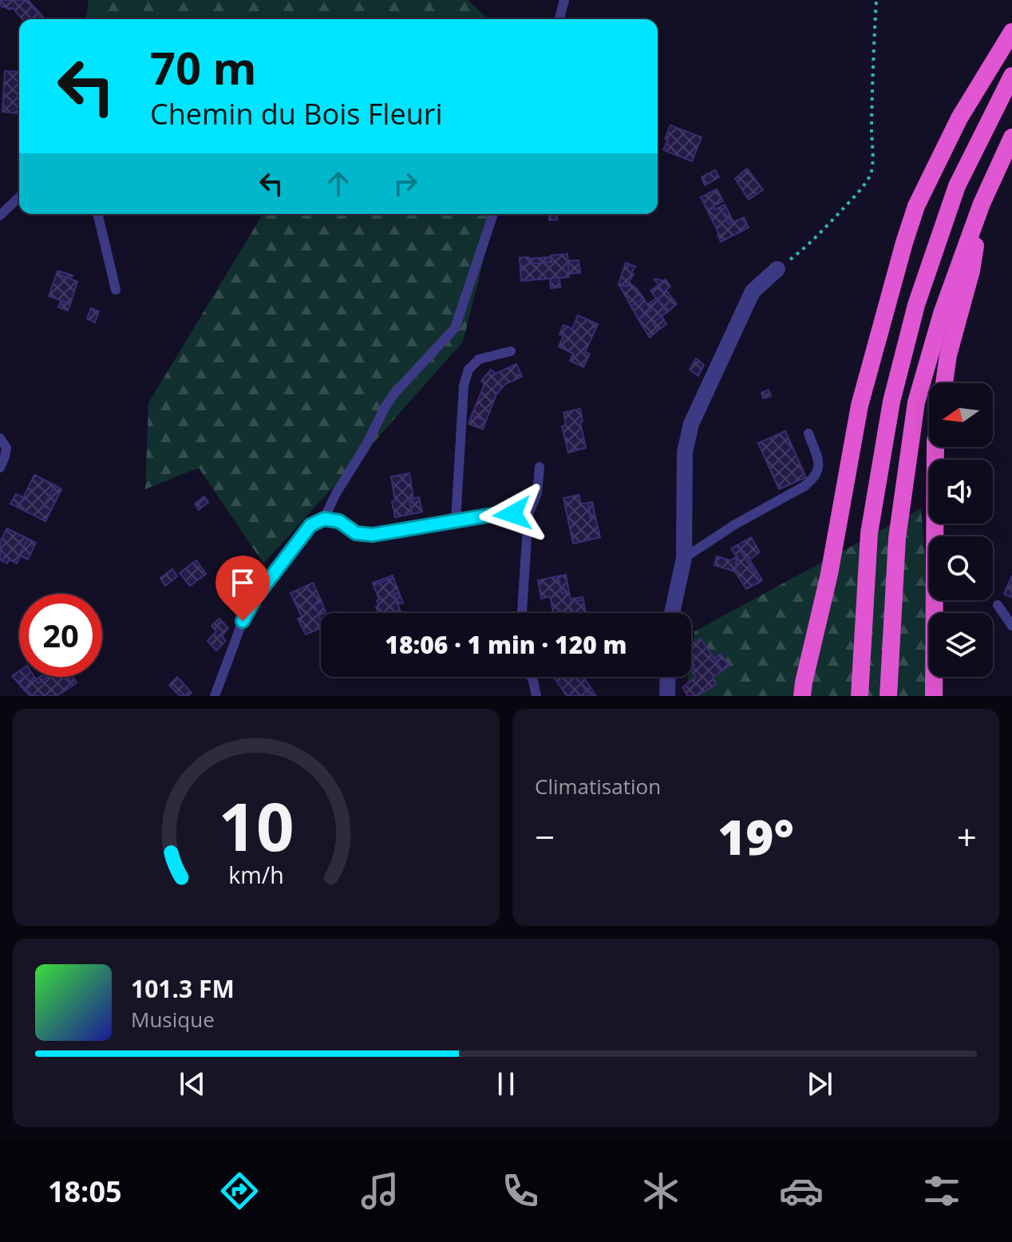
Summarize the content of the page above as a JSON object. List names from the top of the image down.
{
  "north": "left",
  "page": {
    "turn": ["70 m", "Chemin du Bois Fleuri"],
    "limit": "20",
    "trip": "18:06 · 1 min · 120 m",
    "tile": "Climatisation",
    "heat": ["−", "19°", "+"],
    "song": ["101.3 FM", "Musique"],
    "tabs": "18:05",
    "gauge": ["10", "km/h"]
  }
}
